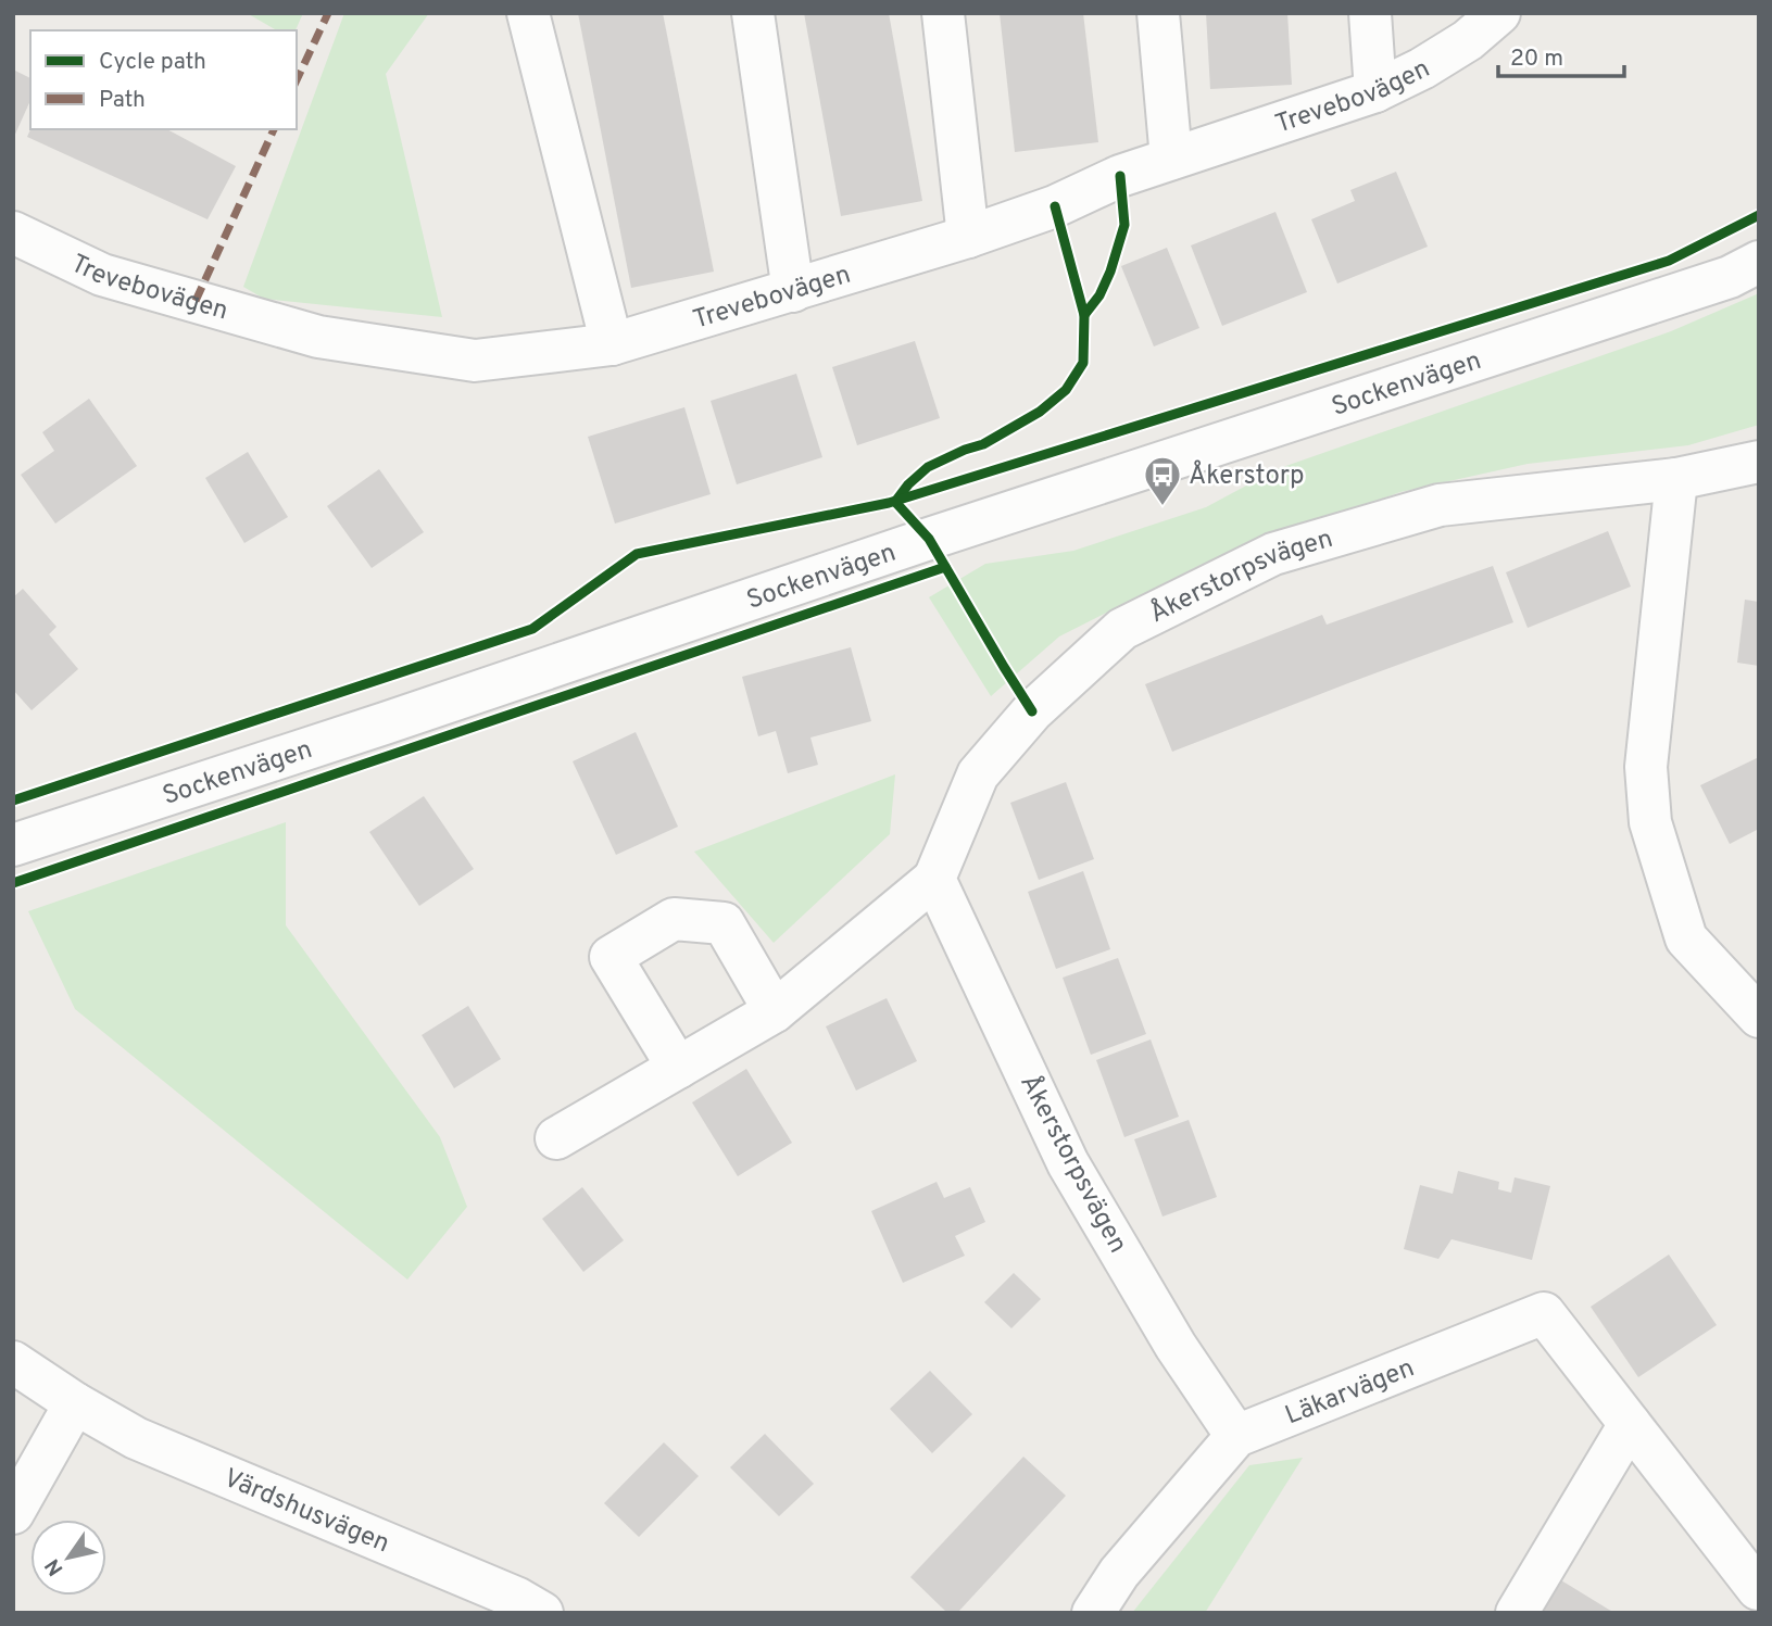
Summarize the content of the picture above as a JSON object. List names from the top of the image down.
{
  "streets": {
    "street": [
      "Trevebovägen",
      "Sockenvägen",
      "Åkerstorpsvägen",
      "Läkarvägen",
      "Värdshusvägen"
    ]
  },
  "crossings": [
    ["Åkerstorpsvägen", "Läkarvägen"]
  ],
  "places": {
    "bus stop": ["Åkerstorp"]
  },
  "legend": ["Cycle path", "Path"],
  "scale_bar": "20 m",
  "north": "bottom left"
}
